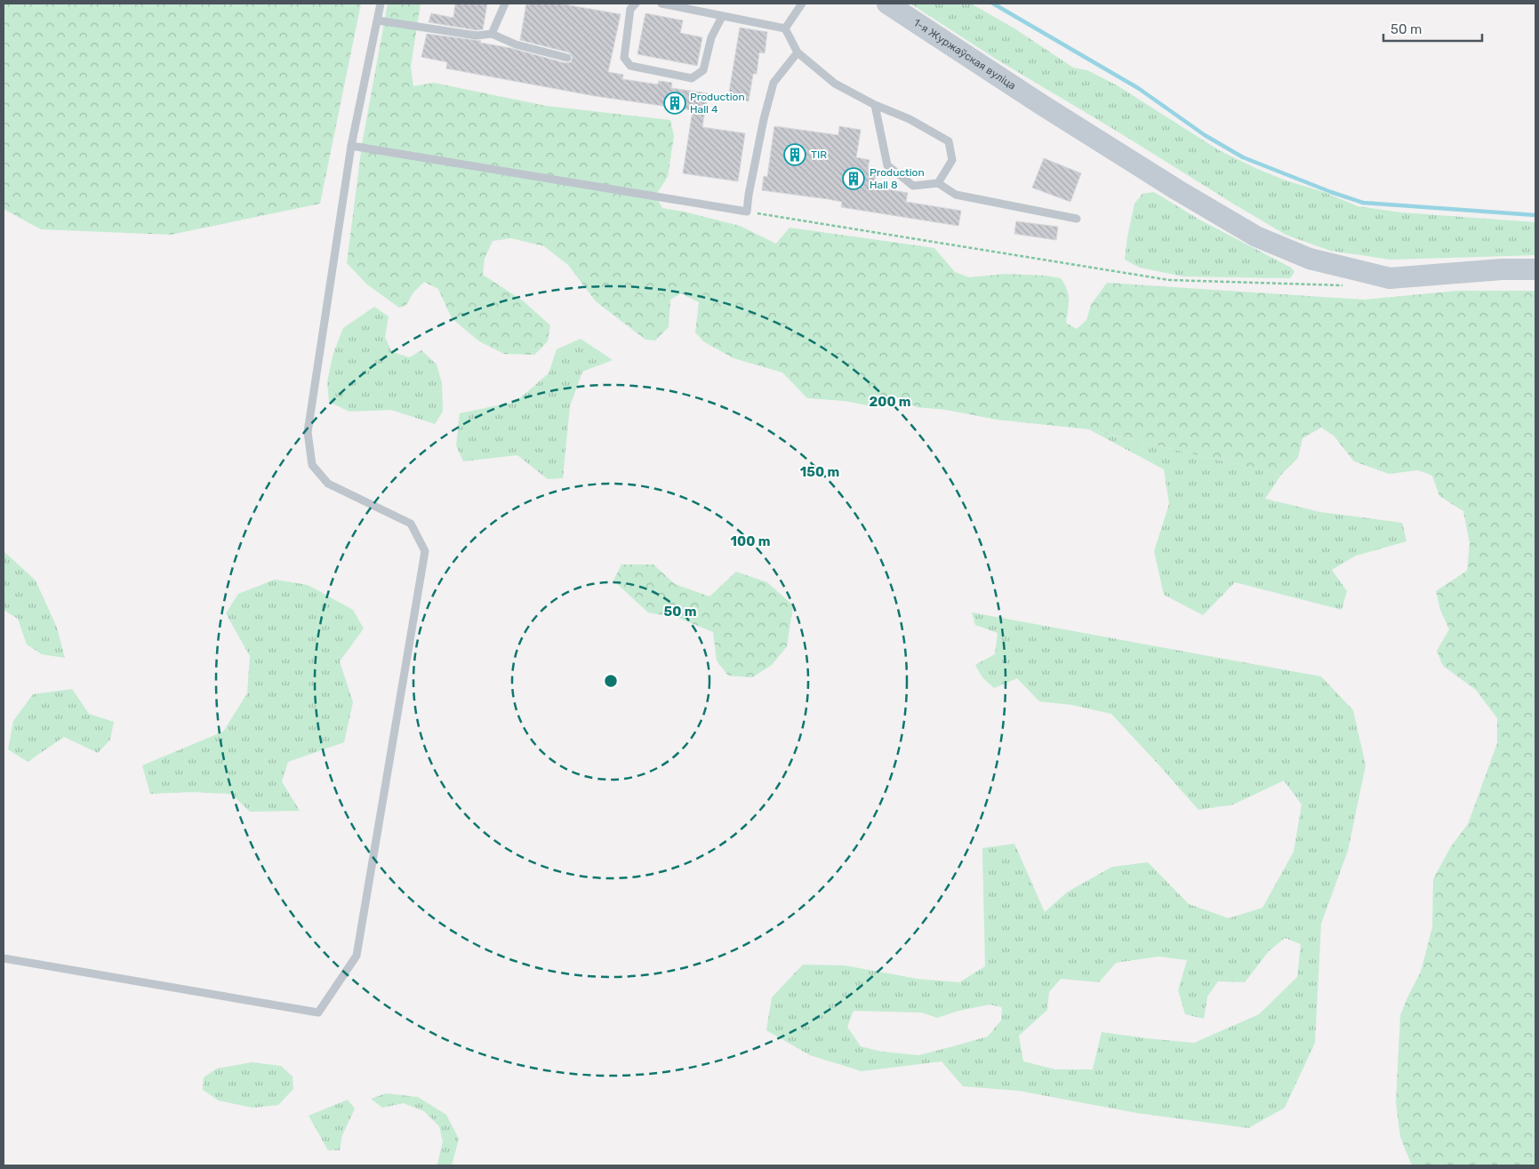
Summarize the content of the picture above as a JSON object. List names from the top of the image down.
{
  "streets": {
    "street": ["1-я Журжаўская вуліца"]
  },
  "places": {
    "building": ["Production Hall 4", "TIR", "Production Hall 8"]
  },
  "scale_bar": "50 m",
  "rings": [
    "200 m",
    "150 m",
    "100 m",
    "50 m"
  ]
}
